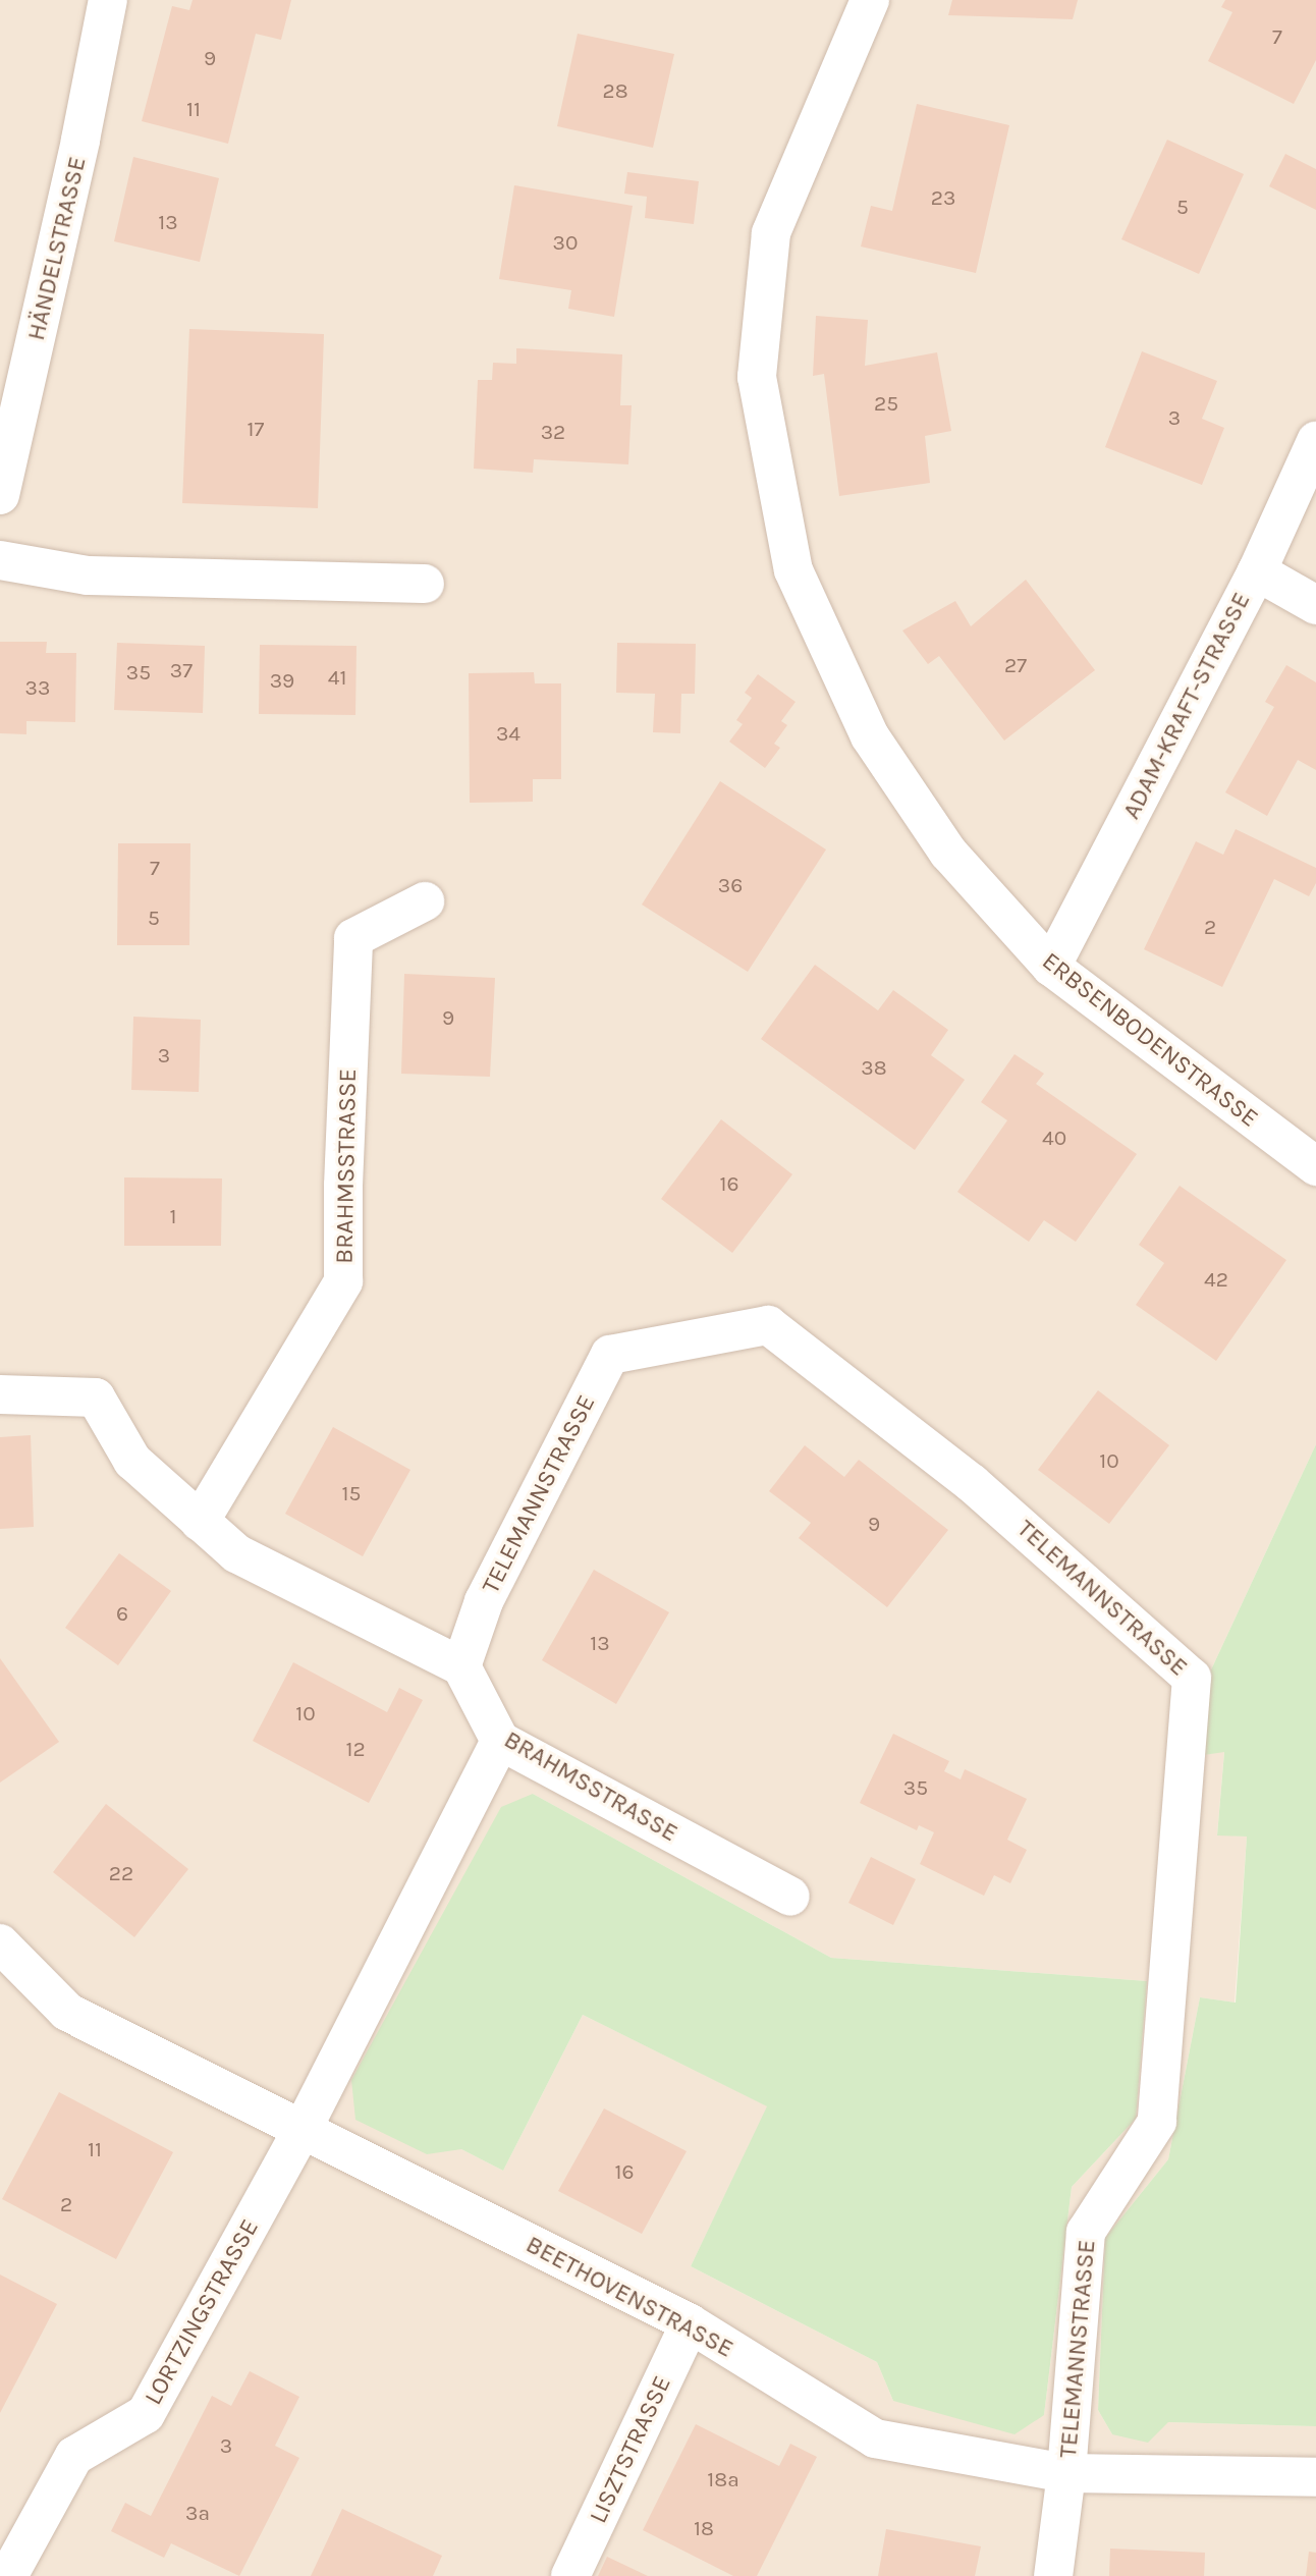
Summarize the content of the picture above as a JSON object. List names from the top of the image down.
{
  "streets": {
    "street": [
      "HÄNDELSTRASSE",
      "ADAM-KRAFT-STRASSE",
      "ERBSENBODENSTRASSE",
      "BRAHMSSTRASSE",
      "TELEMANNSTRASSE",
      "BEETHOVENSTRASSE",
      "LORTZINGSTRASSE",
      "LISZTSTRASSE"
    ]
  },
  "crossings": [
    ["ADAM-KRAFT-STRASSE", "ERBSENBODENSTRASSE"],
    ["BRAHMSSTRASSE", "TELEMANNSTRASSE"],
    ["TELEMANNSTRASSE", "BEETHOVENSTRASSE"],
    ["BEETHOVENSTRASSE", "LORTZINGSTRASSE"],
    ["BEETHOVENSTRASSE", "LISZTSTRASSE"]
  ],
  "house_numbers": [
    "7",
    "9",
    "28",
    "11",
    "23",
    "5",
    "13",
    "30",
    "25",
    "3",
    "17",
    "32",
    "27",
    "37",
    "35",
    "41",
    "39",
    "33",
    "34",
    "7",
    "36",
    "5",
    "2",
    "9",
    "3",
    "38",
    "40",
    "16",
    "1",
    "42",
    "10",
    "15",
    "9",
    "6",
    "13",
    "10",
    "12",
    "35",
    "22",
    "11",
    "16",
    "2",
    "3",
    "18a",
    "3a",
    "18"
  ]
}
